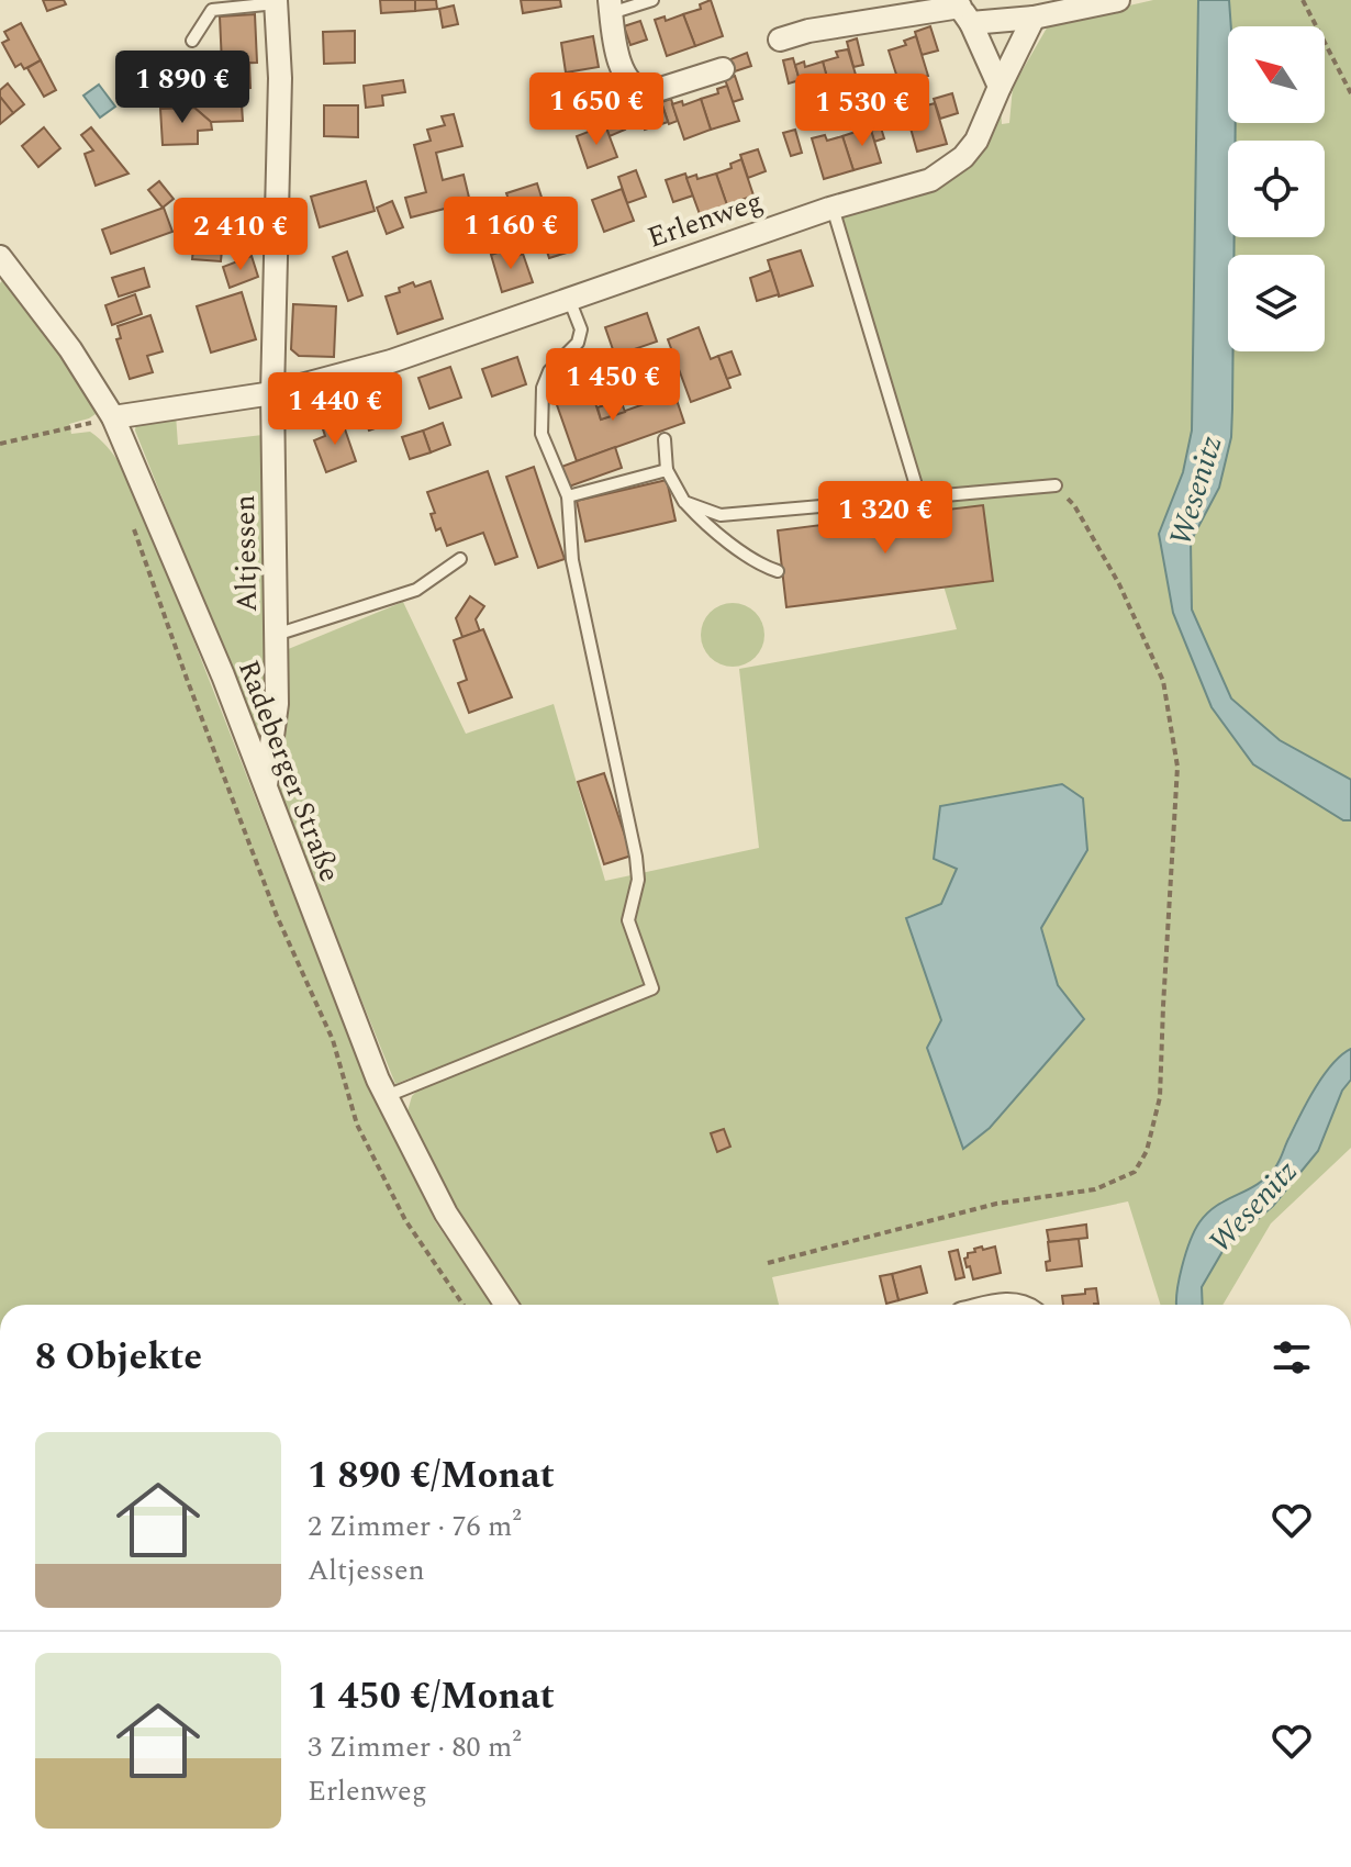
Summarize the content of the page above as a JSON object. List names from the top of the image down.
{
  "streets": {
    "street": ["Erlenweg", "Altjessen", "Radeberger Straße"]
  },
  "crossings": [
    ["Erlenweg", "Altjessen"],
    ["Erlenweg", "Radeberger Straße"],
    ["Altjessen", "Radeberger Straße"]
  ],
  "water": ["Wesenitz"],
  "north": "top left",
  "page": {
    "price": [
      "1 890 €",
      "1 650 €",
      "1 530 €",
      "1 160 €",
      "2 410 €",
      "1 450 €",
      "1 440 €",
      "1 320 €"
    ],
    "heading": "8 Objekte",
    "list": [
      {
        "name": "1 890 €/Monat",
        "note": "2 Zimmer · 76 m² · Altjessen"
      },
      {
        "name": "1 450 €/Monat",
        "note": "3 Zimmer · 80 m² · Erlenweg"
      }
    ]
  }
}
